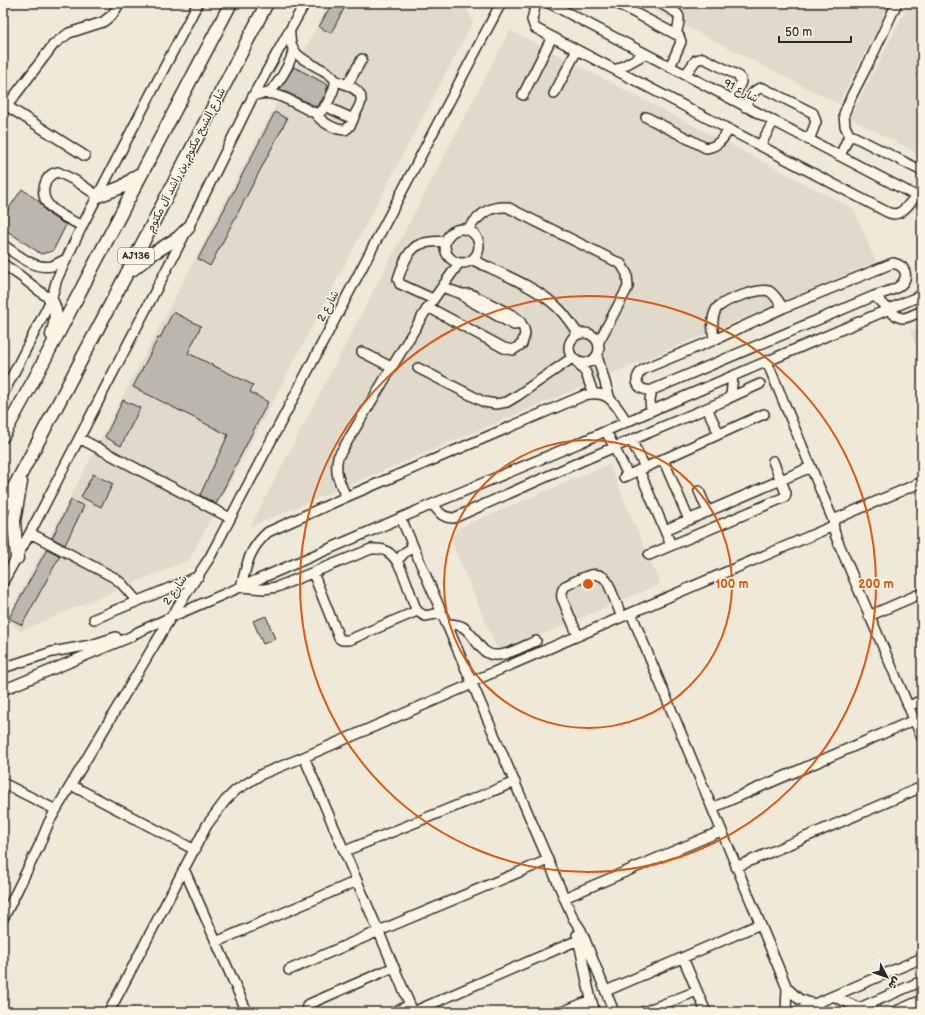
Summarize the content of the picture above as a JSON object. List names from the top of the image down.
{
  "streets": {
    "main road": ["شارع الشيخ مكتوم بن راشد آل مكتوم", "AJ136"],
    "street": ["شارع 91", "شارع 2"]
  },
  "scale_bar": "50 m",
  "north": "bottom right",
  "rings": ["100 m", "200 m"]
}
